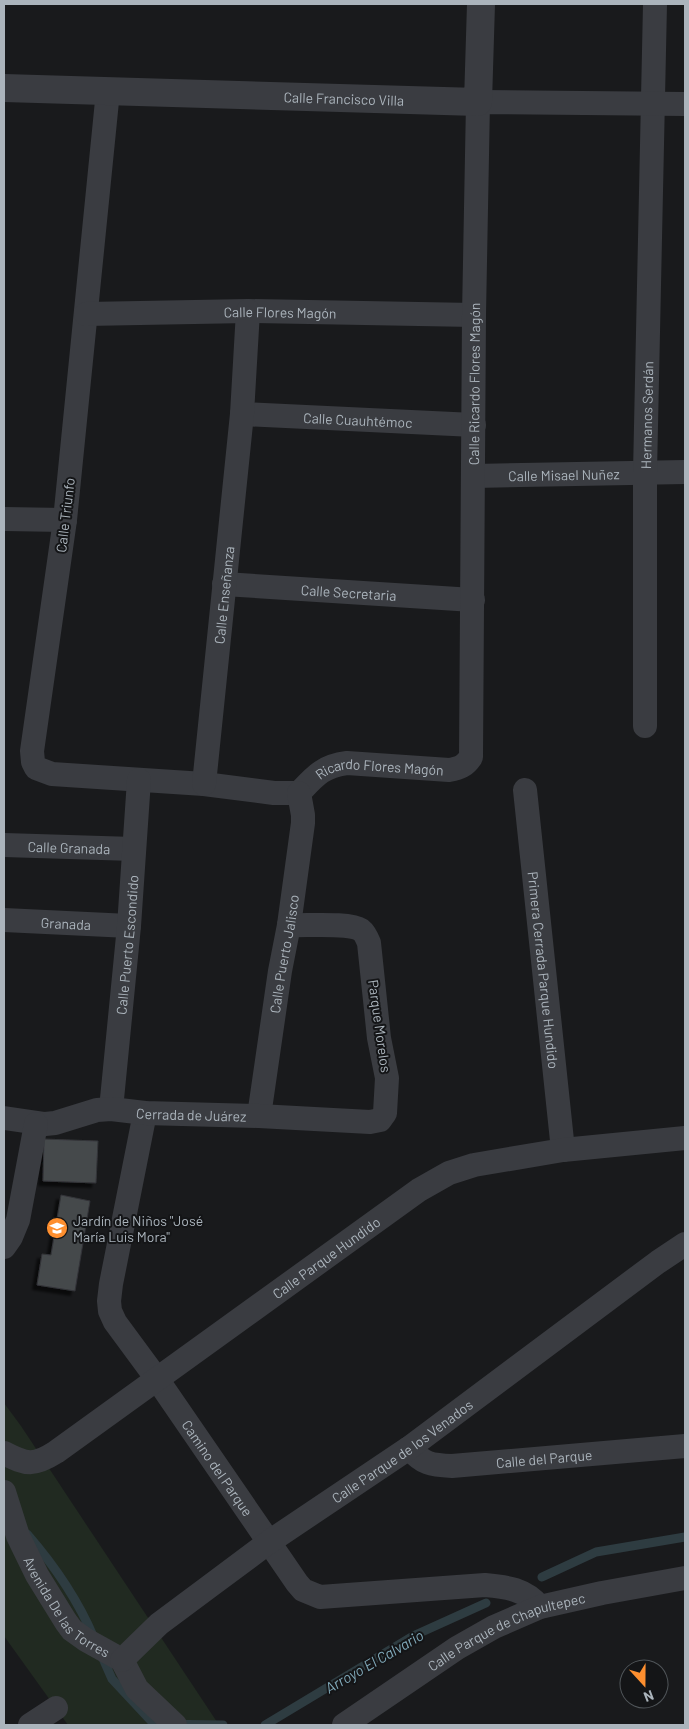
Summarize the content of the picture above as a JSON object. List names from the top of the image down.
{
  "streets": {
    "street": [
      "Calle Francisco Villa",
      "Calle Flores Magón",
      "Calle Ricardo Flores Magón",
      "Hermanos Serdán",
      "Calle Cuauhtémoc",
      "Calle Misael Nuñez",
      "Calle Triunfo",
      "Calle Secretaria",
      "Calle Enseñanza",
      "Ricardo Flores Magón",
      "Calle Granada",
      "Granada",
      "Calle Puerto Escondido",
      "Calle Puerto Jalisco",
      "Primera Cerrada Parque Hundido",
      "Parque Morelos",
      "Cerrada de Juárez",
      "Calle Parque Hundido",
      "Calle Parque de los Venados",
      "Calle del Parque",
      "Camino del Parque",
      "Avenida De las Torres",
      "Calle Parque de Chapultepec"
    ]
  },
  "crossings": [
    ["Calle Francisco Villa", "Calle Ricardo Flores Magón"],
    ["Calle Francisco Villa", "Hermanos Serdán"],
    ["Calle Francisco Villa", "Calle Triunfo"],
    ["Calle Flores Magón", "Calle Ricardo Flores Magón"],
    ["Calle Flores Magón", "Calle Triunfo"],
    ["Calle Flores Magón", "Calle Enseñanza"],
    ["Calle Ricardo Flores Magón", "Calle Cuauhtémoc"],
    ["Calle Ricardo Flores Magón", "Calle Misael Nuñez"],
    ["Calle Ricardo Flores Magón", "Calle Secretaria"],
    ["Calle Ricardo Flores Magón", "Ricardo Flores Magón"],
    ["Hermanos Serdán", "Calle Misael Nuñez"],
    ["Calle Cuauhtémoc", "Calle Enseñanza"],
    ["Calle Triunfo", "Calle Enseñanza"],
    ["Calle Triunfo", "Calle Puerto Escondido"],
    ["Calle Secretaria", "Calle Enseñanza"],
    ["Ricardo Flores Magón", "Calle Puerto Jalisco"],
    ["Calle Granada", "Calle Puerto Escondido"],
    ["Granada", "Calle Puerto Escondido"],
    ["Calle Puerto Escondido", "Cerrada de Juárez"],
    ["Calle Puerto Jalisco", "Parque Morelos"],
    ["Calle Puerto Jalisco", "Cerrada de Juárez"],
    ["Primera Cerrada Parque Hundido", "Calle Parque Hundido"],
    ["Parque Morelos", "Cerrada de Juárez"],
    ["Cerrada de Juárez", "Camino del Parque"],
    ["Calle Parque Hundido", "Camino del Parque"],
    ["Calle Parque de los Venados", "Calle del Parque"],
    ["Calle Parque de los Venados", "Camino del Parque"],
    ["Calle Parque de los Venados", "Avenida De las Torres"],
    ["Camino del Parque", "Calle Parque de Chapultepec"]
  ],
  "water": ["Arroyo El Calvario"],
  "places": {
    "school or university": ["Jardín de Niños \"José María Luis Mora\""]
  },
  "north": "bottom"
}
